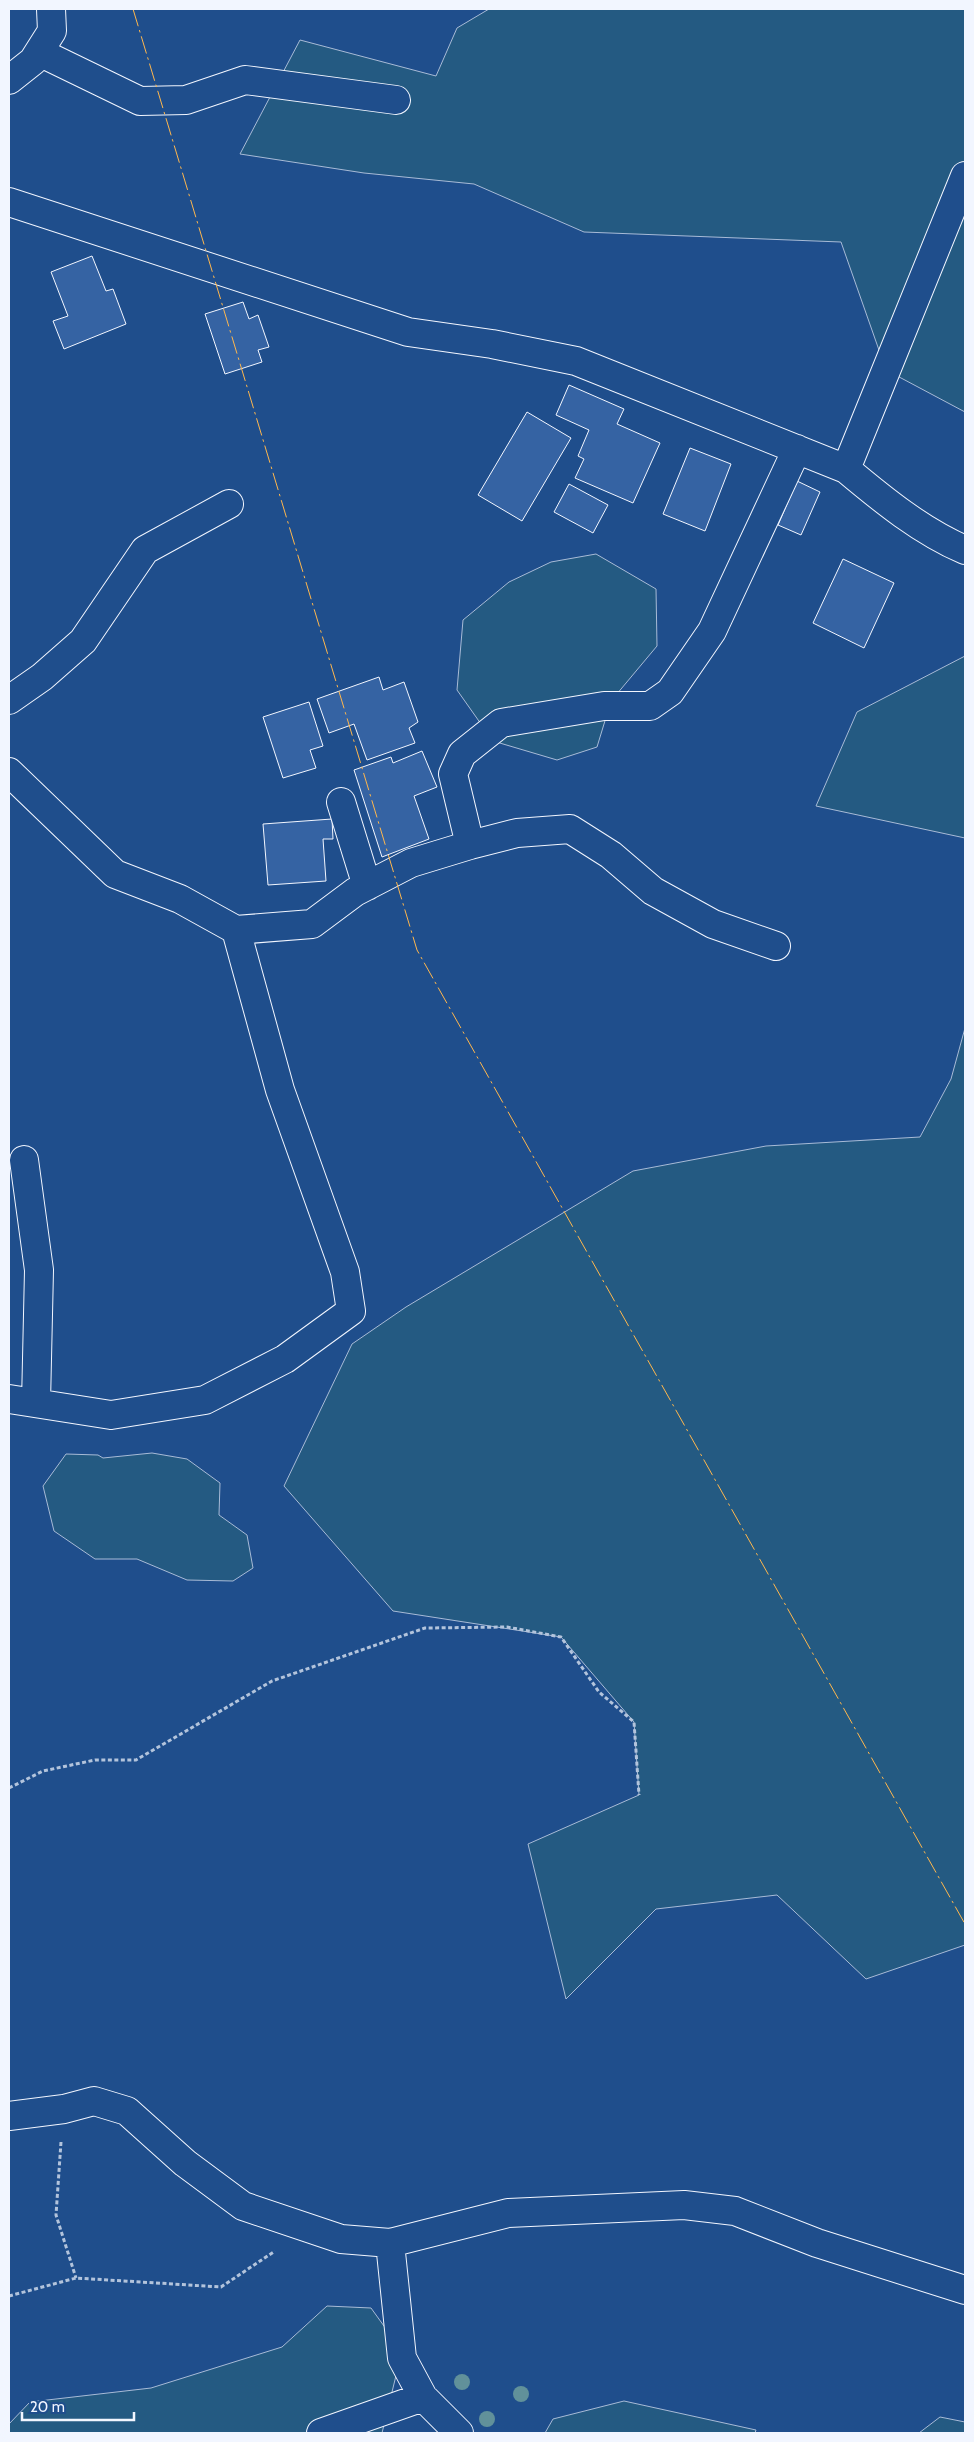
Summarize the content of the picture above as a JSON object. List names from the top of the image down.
{
  "scale_bar": "20 m"
}
